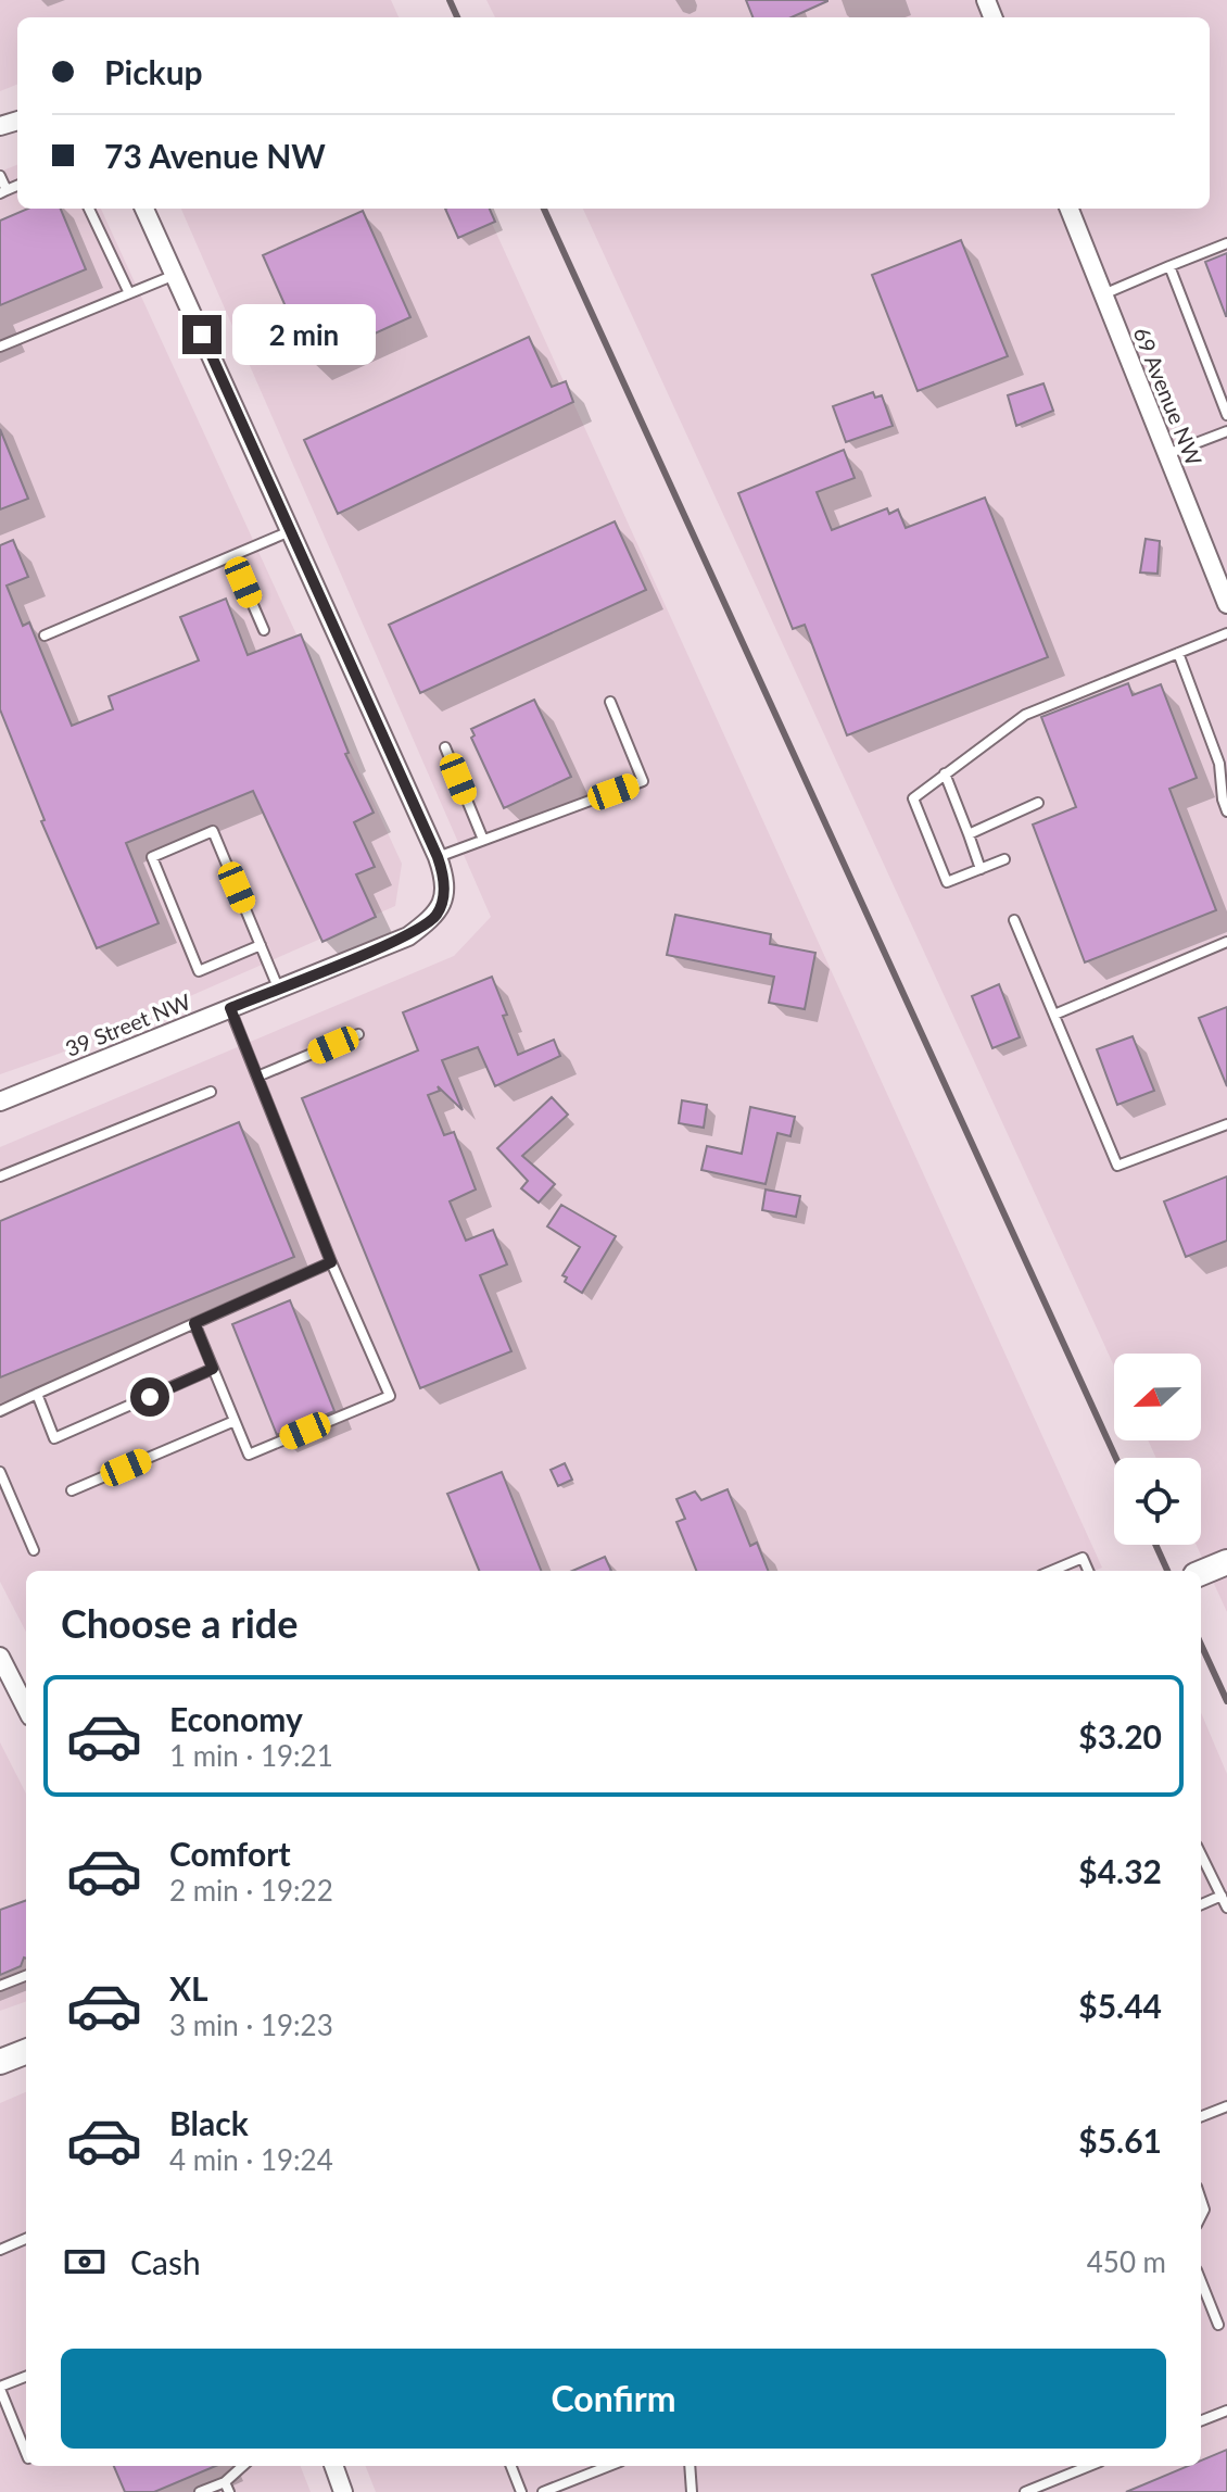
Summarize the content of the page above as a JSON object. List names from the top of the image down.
{
  "streets": {
    "street": ["69 Avenue NW", "39 Street NW"]
  },
  "north": "left",
  "page": {
    "banner": ["Pickup", "73 Avenue NW"],
    "bubble": "2 min",
    "heading": "Choose a ride",
    "list": [
      {
        "name": "Economy",
        "note": "1 min · 19:21",
        "value": "$3.20"
      },
      {
        "name": "Comfort",
        "note": "2 min · 19:22",
        "value": "$4.32"
      },
      {
        "name": "XL",
        "note": "3 min · 19:23",
        "value": "$5.44"
      },
      {
        "name": "Black",
        "note": "4 min · 19:24",
        "value": "$5.61"
      }
    ],
    "pay": ["Cash", "450 m"],
    "buttons": "Confirm"
  }
}
